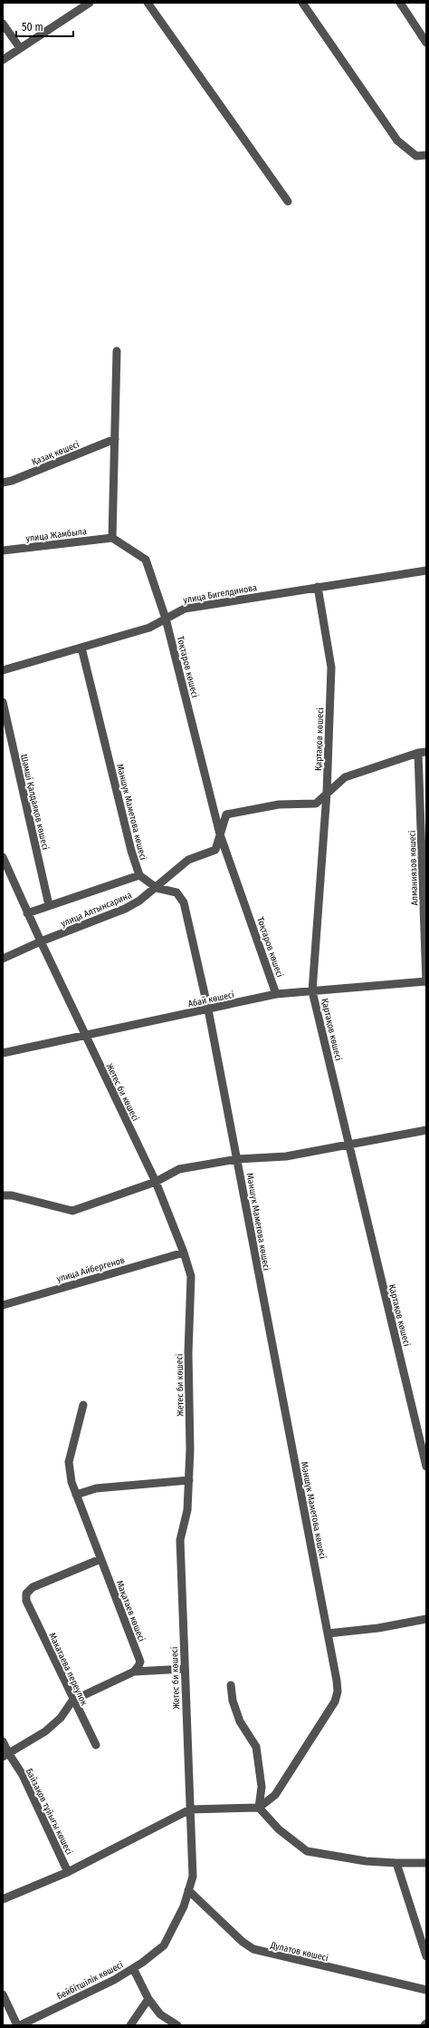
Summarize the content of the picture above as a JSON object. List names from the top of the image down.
{
  "streets": {
    "street": [
      "Қазақ көшесі",
      "улица Жамбыла",
      "улица Бигелдинова",
      "Тоқтаров көшесі",
      "Қартақов көшесі",
      "Шәмші Қалдаяқов көшесі",
      "Мәншүк Маметова көшесі",
      "Алманиязов көшесі",
      "улица Алтынсарина",
      "Абай көшесі",
      "Жетес би көшесі",
      "улица Айбергенов",
      "Мақатаев көшесі",
      "Макатаева переулок",
      "Байзақов тұйығы көшесі",
      "Дулатов көшесі",
      "Бейбітшілік көшесі"
    ]
  },
  "crossings": [
    ["улица Жамбыла", "Тоқтаров көшесі"],
    ["улица Бигелдинова", "Тоқтаров көшесі"],
    ["улица Бигелдинова", "Қартақов көшесі"],
    ["улица Бигелдинова", "Мәншүк Маметова көшесі"],
    ["Тоқтаров көшесі", "улица Алтынсарина"],
    ["Тоқтаров көшесі", "Абай көшесі"],
    ["Қартақов көшесі", "улица Алтынсарина"],
    ["Қартақов көшесі", "Абай көшесі"],
    ["Мәншүк Маметова көшесі", "улица Алтынсарина"],
    ["Мәншүк Маметова көшесі", "Абай көшесі"],
    ["Алманиязов көшесі", "улица Алтынсарина"],
    ["Алманиязов көшесі", "Абай көшесі"],
    ["улица Алтынсарина", "Жетес би көшесі"],
    ["Абай көшесі", "Жетес би көшесі"],
    ["Жетес би көшесі", "улица Айбергенов"],
    ["Жетес би көшесі", "Дулатов көшесі"],
    ["Жетес би көшесі", "Бейбітшілік көшесі"],
    ["Мақатаев көшесі", "Макатаева переулок"]
  ],
  "scale_bar": "50 m"
}
